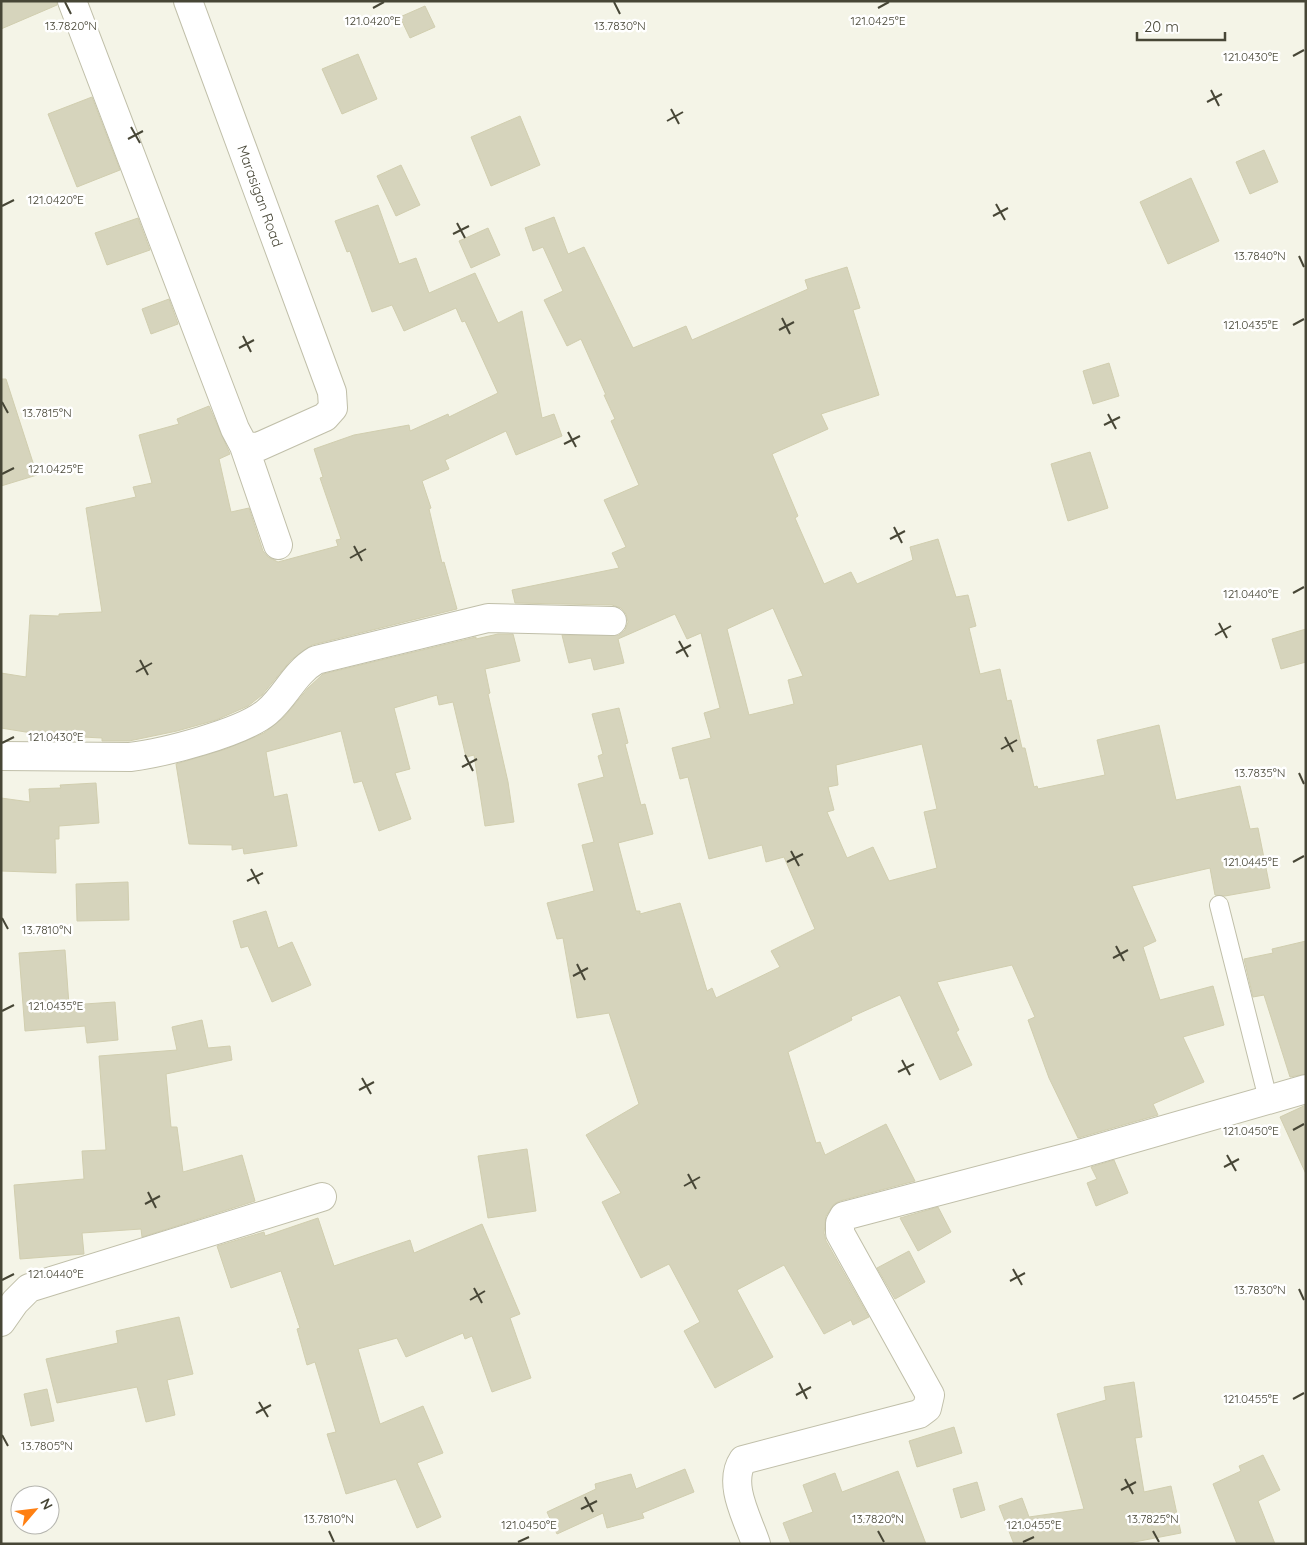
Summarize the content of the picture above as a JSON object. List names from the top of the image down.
{
  "streets": {
    "street": ["Marasigan Road"]
  },
  "scale_bar": "20 m",
  "north": "top right",
  "coordinates": [
    "121.0420°E",
    "121.0425°E",
    "13.7820°N",
    "13.7830°N",
    "121.0430°E",
    "13.7840°N",
    "121.0435°E",
    "13.7815°N",
    "121.0440°E",
    "13.7835°N",
    "121.0445°E",
    "13.7810°N",
    "121.0450°E",
    "121.0455°E",
    "13.7805°N",
    "13.7825°N"
  ]
}
